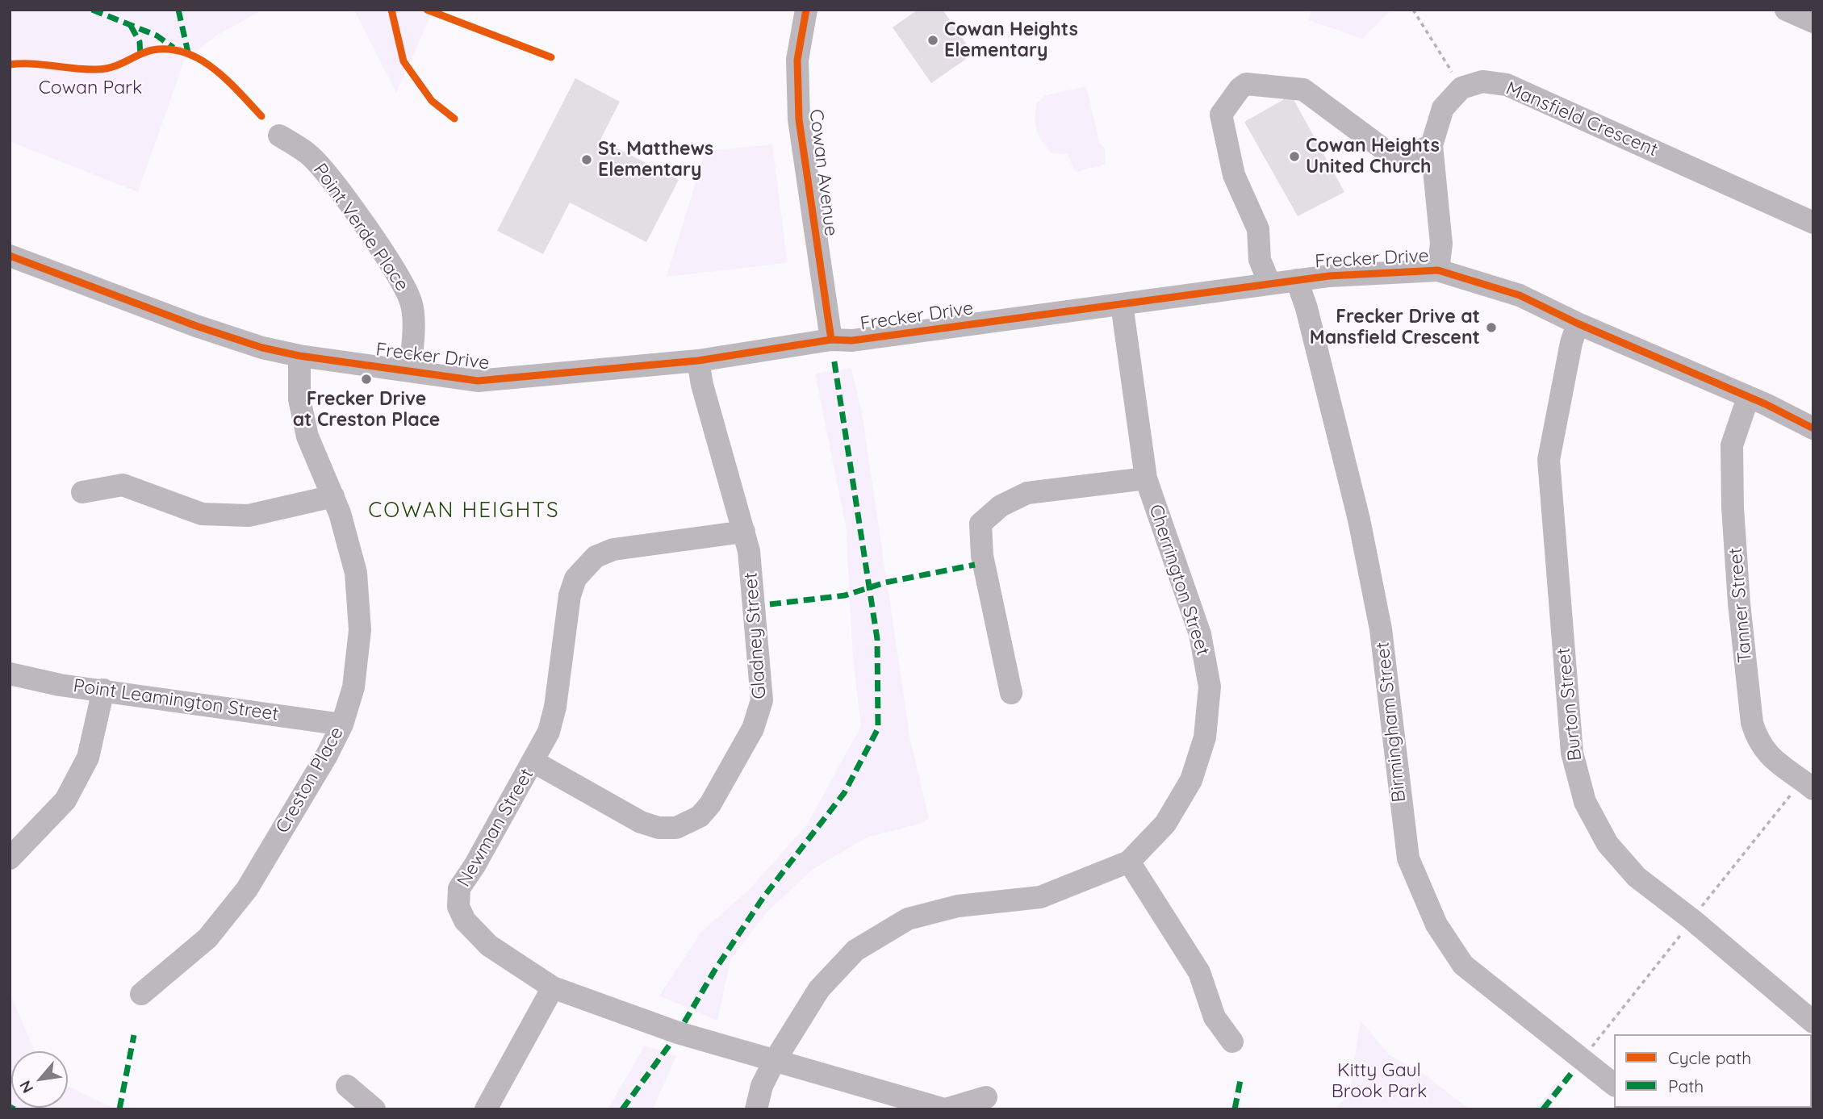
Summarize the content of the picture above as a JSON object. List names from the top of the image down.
{
  "streets": {
    "street": [
      "Mansfield Crescent",
      "Cowan Avenue",
      "Point Verde Place",
      "Frecker Drive",
      "Cherrington Street",
      "Tanner Street",
      "Gladney Street",
      "Point Leamington Street",
      "Burton Street",
      "Birmingham Street",
      "Creston Place",
      "Newman Street"
    ]
  },
  "crossings": [
    ["Mansfield Crescent", "Frecker Drive"],
    ["Cowan Avenue", "Frecker Drive"],
    ["Point Verde Place", "Frecker Drive"],
    ["Frecker Drive", "Cherrington Street"],
    ["Frecker Drive", "Tanner Street"],
    ["Frecker Drive", "Gladney Street"],
    ["Frecker Drive", "Burton Street"],
    ["Frecker Drive", "Birmingham Street"],
    ["Frecker Drive", "Creston Place"],
    ["Cherrington Street", "Newman Street"],
    ["Gladney Street", "Newman Street"],
    ["Point Leamington Street", "Creston Place"]
  ],
  "districts": ["COWAN HEIGHTS"],
  "parks": ["Cowan Park", "Kitty Gaul Brook Park"],
  "places": [
    "Cowan Heights Elementary",
    "Cowan Heights United Church",
    "St. Matthews Elementary",
    "Frecker Drive at Mansfield Crescent",
    "Frecker Drive at Creston Place"
  ],
  "legend": ["Cycle path", "Path"],
  "north": "bottom left"
}
